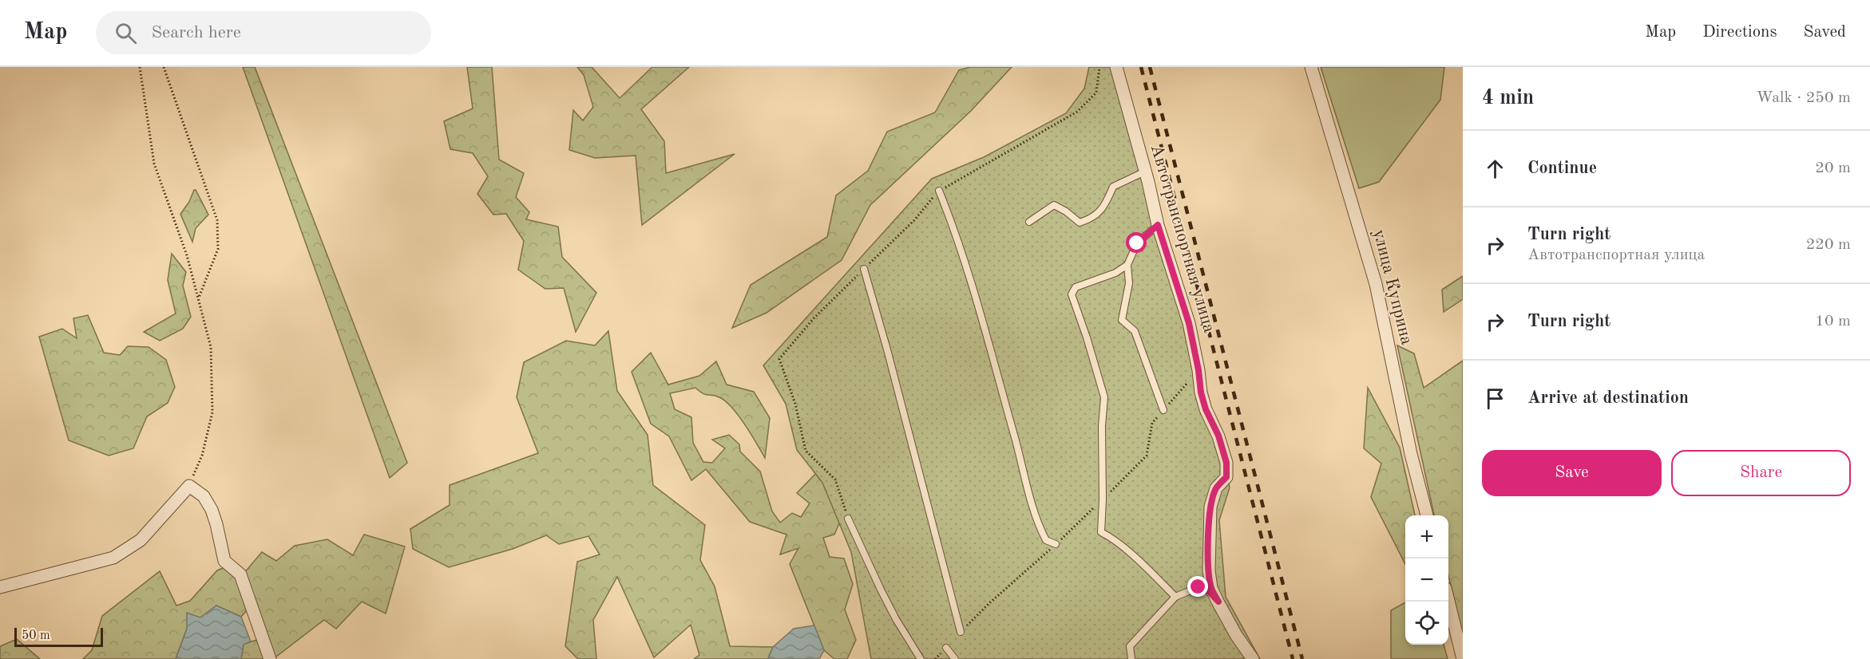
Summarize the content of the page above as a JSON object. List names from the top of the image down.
{
  "streets": {
    "street": ["Автотранспортная улица", "улица Куприна"]
  },
  "scale_bar": "50 m",
  "page": {
    "header": "Map",
    "search": "Search here",
    "nav": ["Map", "Directions", "Saved"],
    "heading": ["4 min", "Walk · 250 m"],
    "list": [
      ["Continue", "20 m"],
      ["Turn right", "Автотранспортная улица", "220 m"],
      ["Turn right", "10 m"],
      "Arrive at destination"
    ],
    "buttons": ["Save", "Share"],
    "map_buttons": ["+", "−"],
    "scale": "50 m"
  }
}
